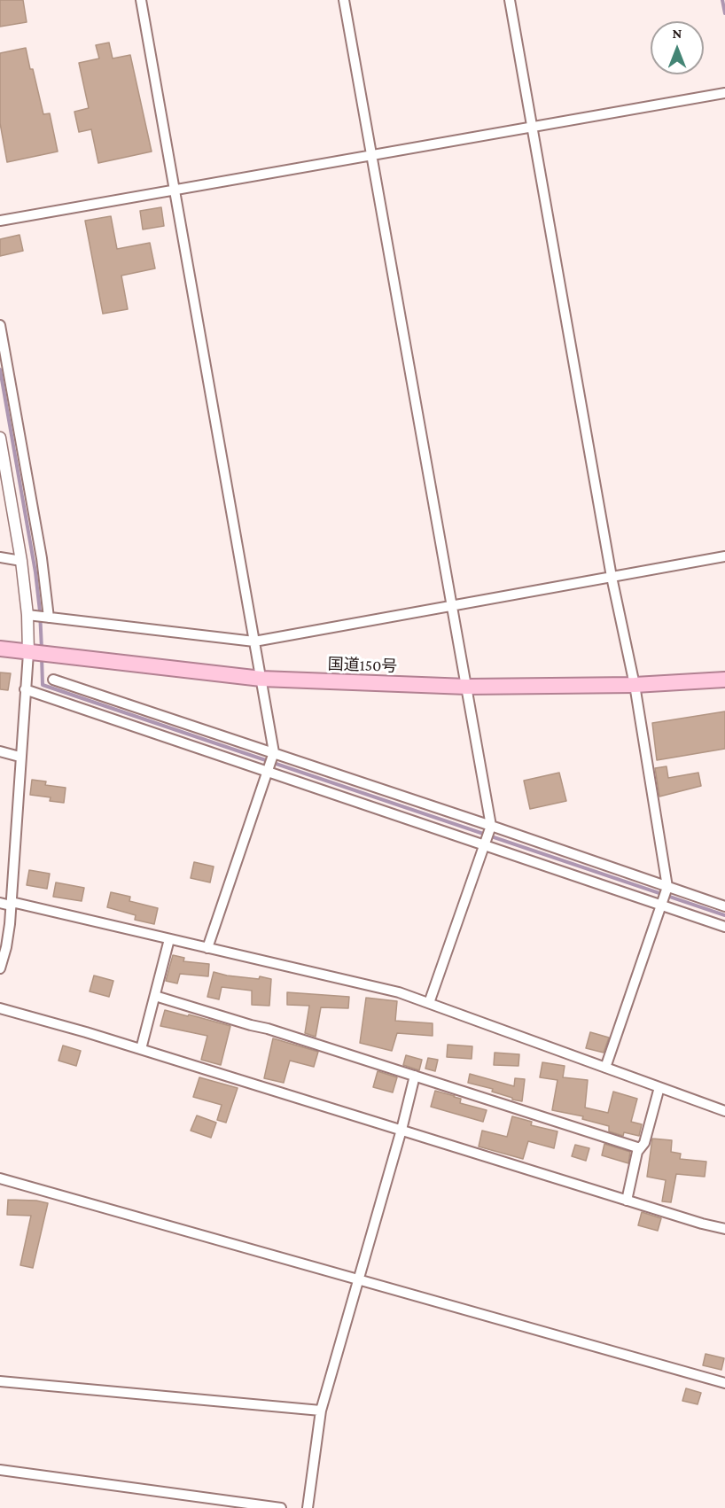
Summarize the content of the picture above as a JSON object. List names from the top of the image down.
{
  "streets": {
    "highway": ["国道150号"]
  },
  "north": "top"
}
